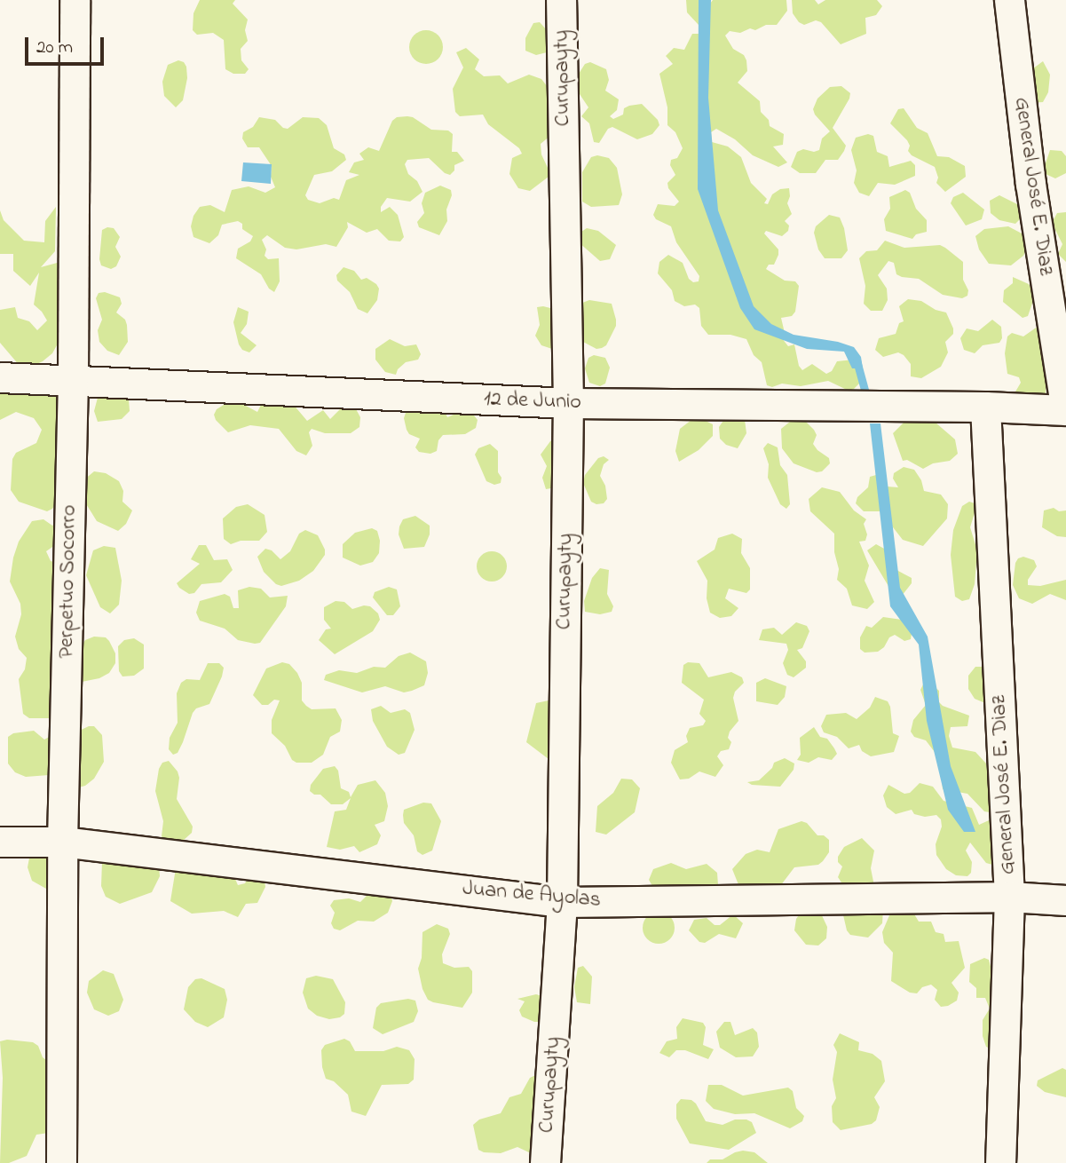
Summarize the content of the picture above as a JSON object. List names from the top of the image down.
{
  "streets": {
    "street": [
      "Curupayty",
      "General José E. Diaz",
      "12 de Junio",
      "Perpetuo Socorro",
      "Juan de Ayolas"
    ]
  },
  "crossings": [
    ["Curupayty", "12 de Junio"],
    ["Curupayty", "Juan de Ayolas"],
    ["General José E. Diaz", "12 de Junio"],
    ["General José E. Diaz", "Juan de Ayolas"],
    ["12 de Junio", "Perpetuo Socorro"],
    ["Perpetuo Socorro", "Juan de Ayolas"]
  ],
  "scale_bar": "20 m"
}
